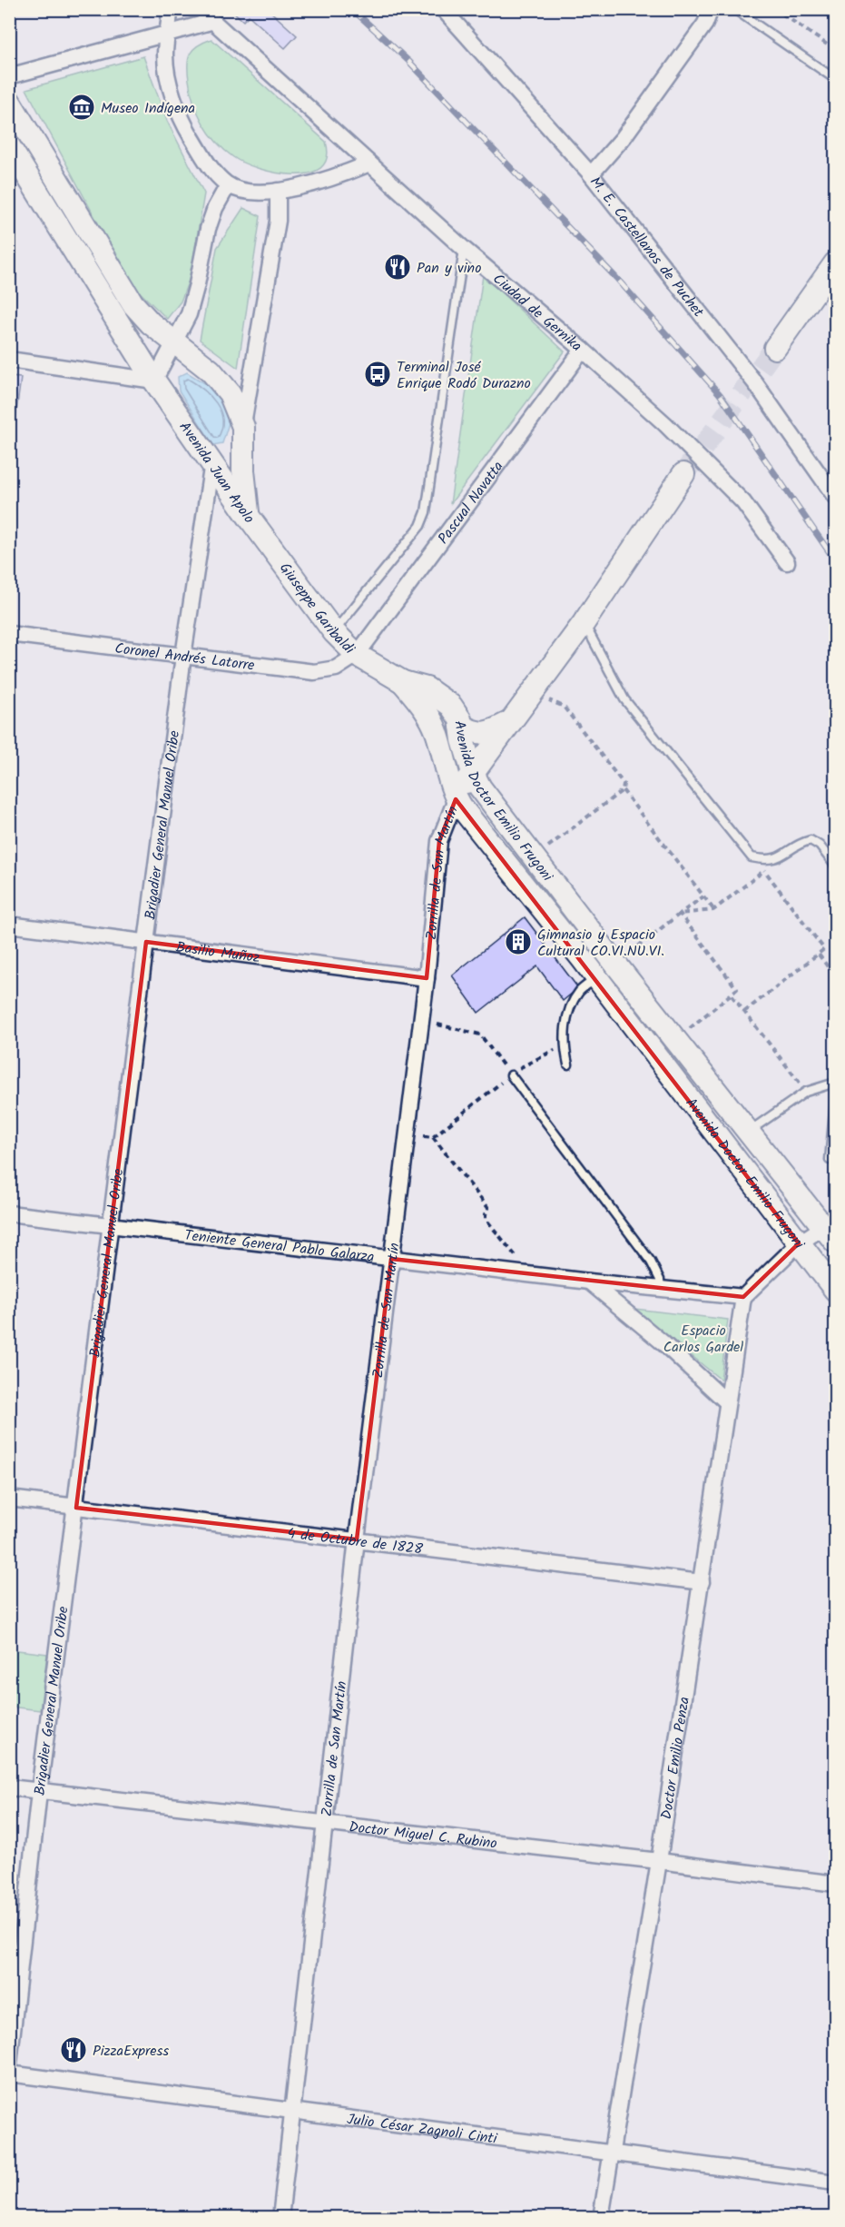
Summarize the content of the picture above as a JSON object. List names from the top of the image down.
{
  "streets": {
    "street": [
      "M. E. Castellanos de Puchet",
      "Ciudad de Gernika",
      "Avenida Juan Apolo",
      "Pascual Navatta",
      "Giuseppe Garibaldi",
      "Coronel Andrés Latorre",
      "Avenida Doctor Emilio Frugoni",
      "Brigadier General Manuel Oribe",
      "Zorrilla de San Martín",
      "Basilio Muñoz",
      "Teniente General Pablo Galarza",
      "4 de Octubre de 1828",
      "Doctor Emilio Penza",
      "Doctor Miguel C. Rubino",
      "Julio César Zagnoli Cinti"
    ]
  },
  "crossings": [
    ["Ciudad de Gernika", "Pascual Navatta"],
    ["Avenida Juan Apolo", "Giuseppe Garibaldi"],
    ["Avenida Juan Apolo", "Brigadier General Manuel Oribe"],
    ["Pascual Navatta", "Giuseppe Garibaldi"],
    ["Pascual Navatta", "Coronel Andrés Latorre"],
    ["Giuseppe Garibaldi", "Coronel Andrés Latorre"],
    ["Giuseppe Garibaldi", "Avenida Doctor Emilio Frugoni"],
    ["Coronel Andrés Latorre", "Brigadier General Manuel Oribe"],
    ["Avenida Doctor Emilio Frugoni", "Zorrilla de San Martín"],
    ["Brigadier General Manuel Oribe", "Basilio Muñoz"],
    ["Brigadier General Manuel Oribe", "Teniente General Pablo Galarza"],
    ["Brigadier General Manuel Oribe", "4 de Octubre de 1828"],
    ["Brigadier General Manuel Oribe", "Doctor Miguel C. Rubino"],
    ["Zorrilla de San Martín", "Basilio Muñoz"],
    ["Zorrilla de San Martín", "Teniente General Pablo Galarza"],
    ["Zorrilla de San Martín", "4 de Octubre de 1828"],
    ["Zorrilla de San Martín", "Doctor Miguel C. Rubino"],
    ["Zorrilla de San Martín", "Julio César Zagnoli Cinti"],
    ["Teniente General Pablo Galarza", "Doctor Emilio Penza"],
    ["4 de Octubre de 1828", "Doctor Emilio Penza"],
    ["Doctor Emilio Penza", "Doctor Miguel C. Rubino"],
    ["Doctor Emilio Penza", "Julio César Zagnoli Cinti"]
  ],
  "parks": ["Espacio Carlos Gardel"],
  "places": {
    "museum": ["Museo Indígena"],
    "restaurant": ["Pan y vino", "PizzaExpress"],
    "bus stop": ["Terminal José Enrique Rodó Durazno"],
    "building": ["Gimnasio y Espacio Cultural CO.VI.NU.VI."]
  }
}
